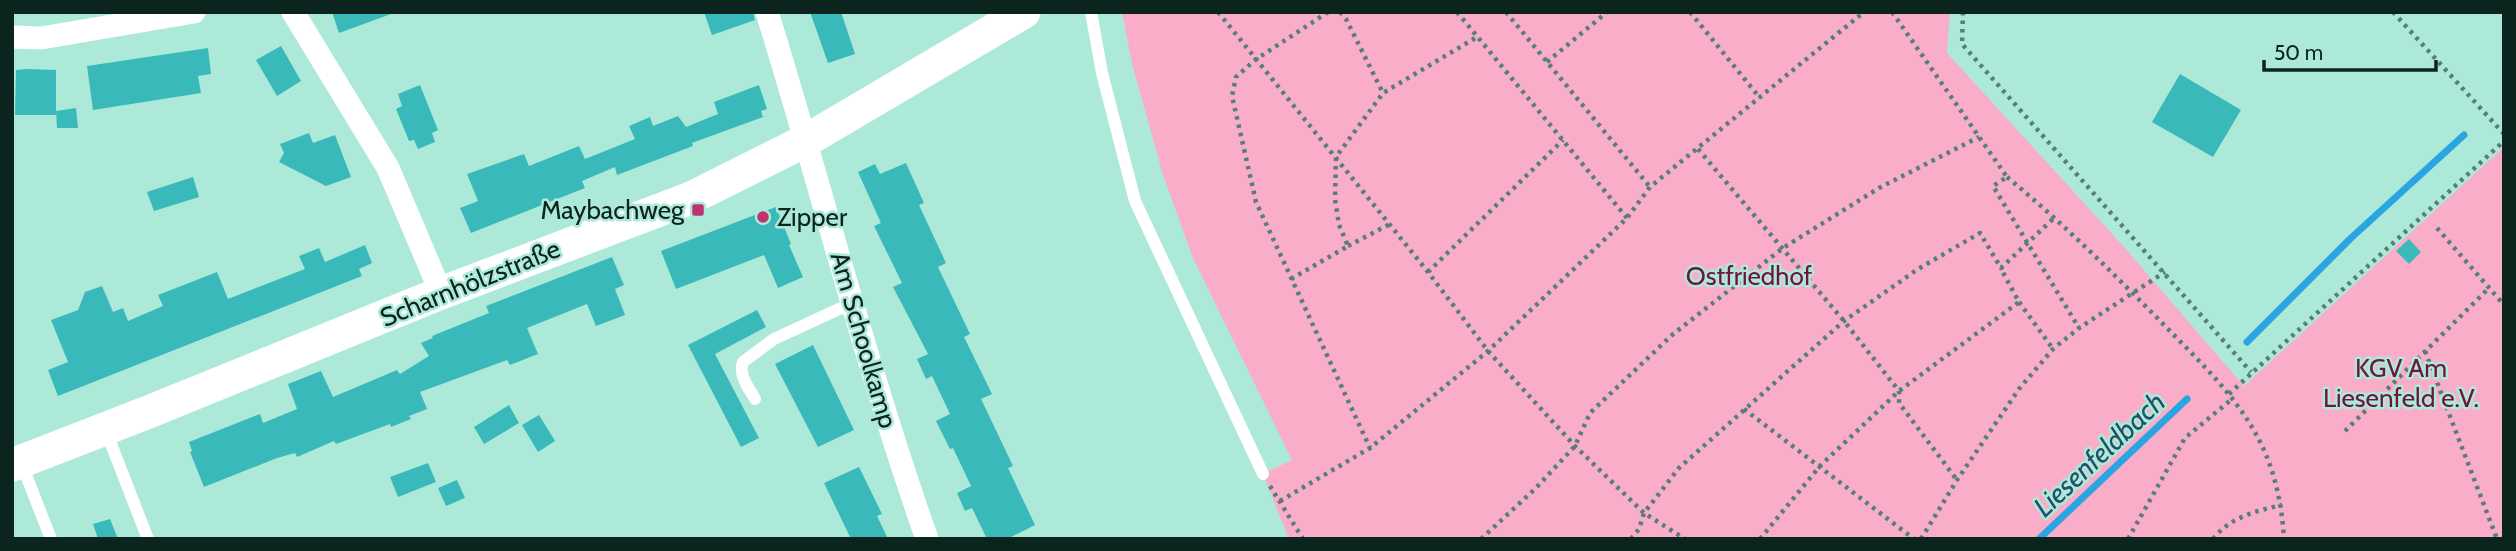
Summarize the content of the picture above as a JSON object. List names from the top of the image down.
{
  "streets": {
    "main road": ["Scharnhölzstraße"],
    "street": ["Am Schoolkamp"]
  },
  "crossings": [
    ["Scharnhölzstraße", "Am Schoolkamp"]
  ],
  "water": ["Liesenfeldbach"],
  "parks": ["Ostfriedhof", "KGV Am Liesenfeld e.V."],
  "places": {
    "transit": ["Maybachweg"],
    "other": ["Zipper"]
  },
  "scale_bar": "50 m"
}
